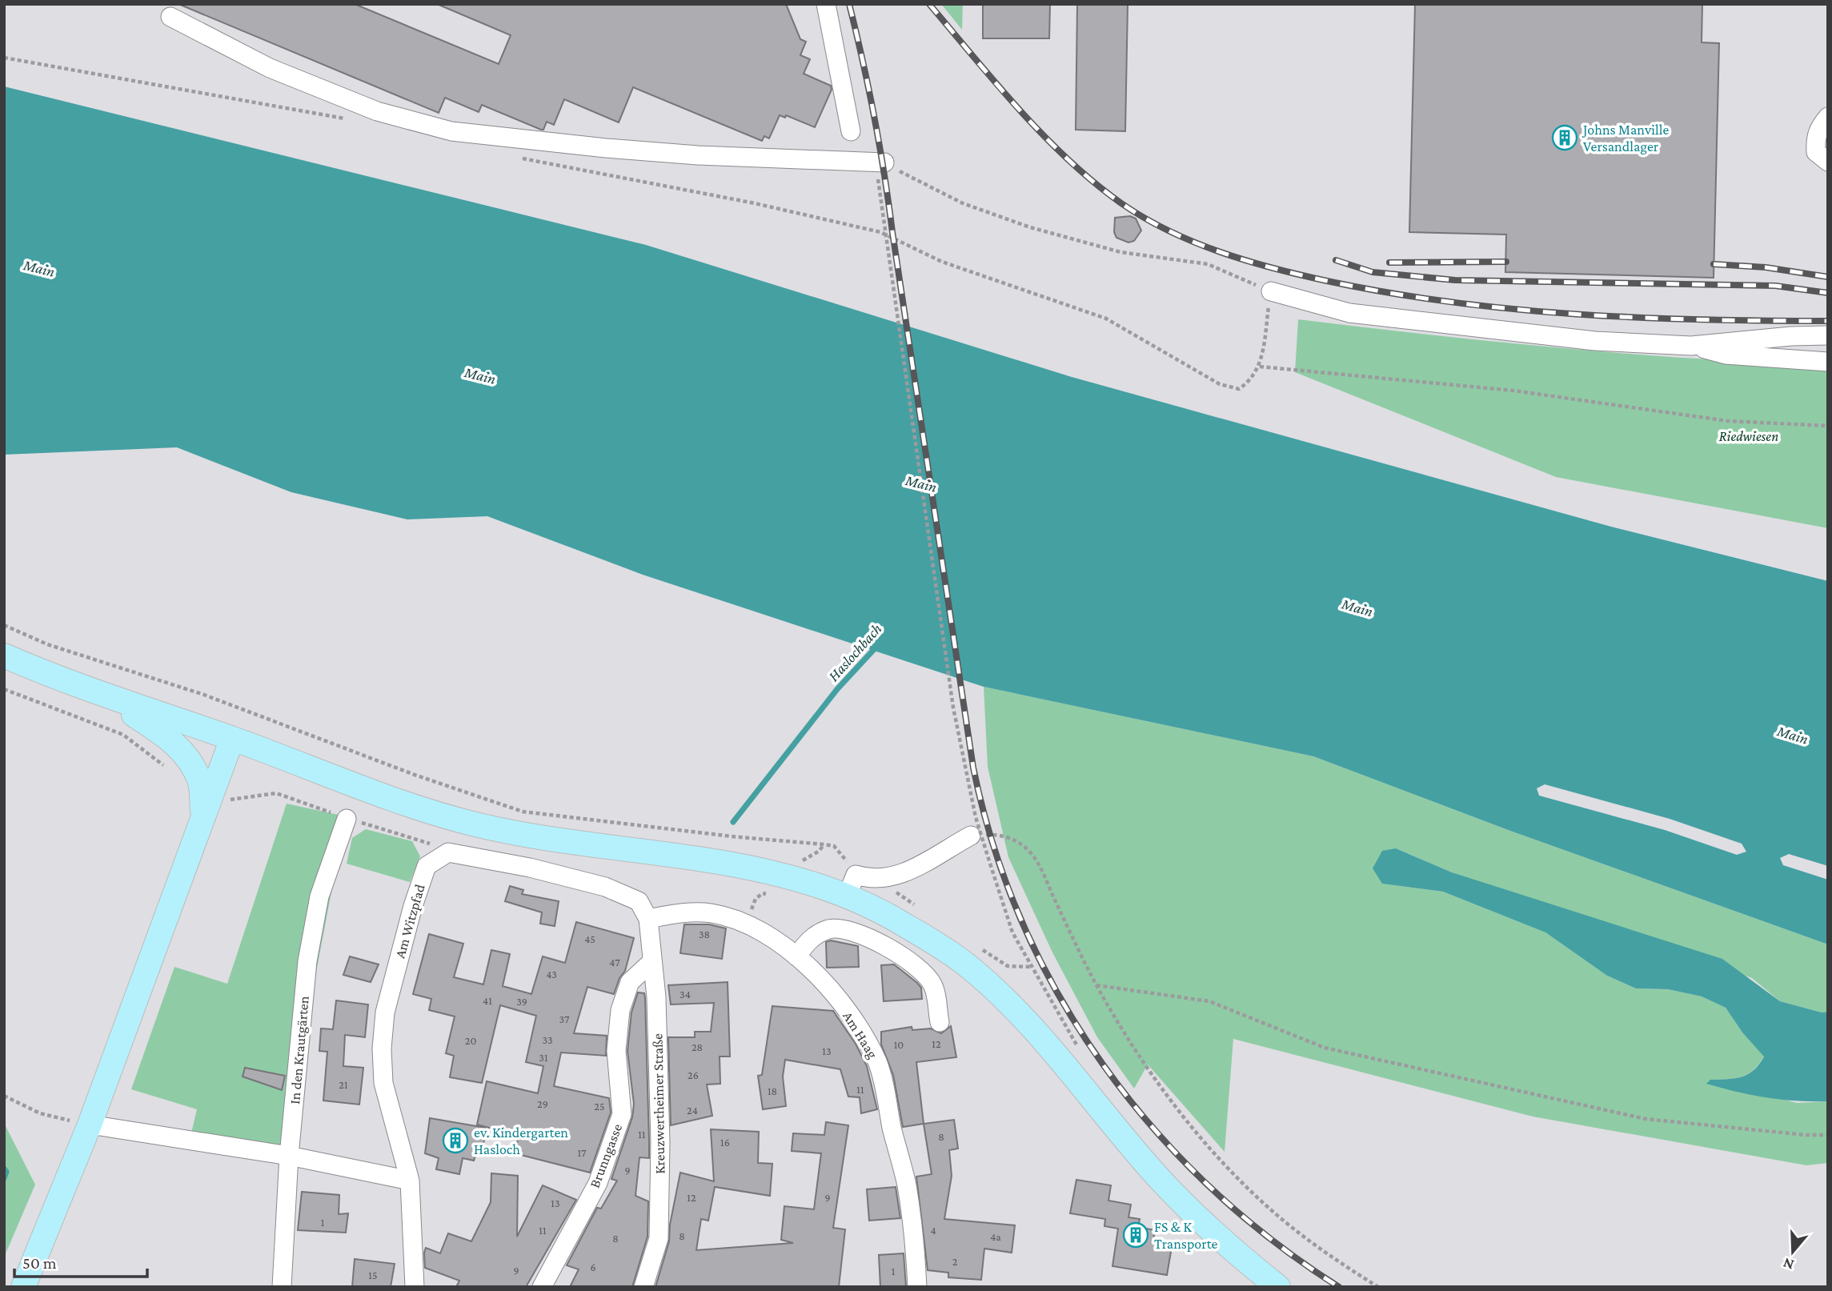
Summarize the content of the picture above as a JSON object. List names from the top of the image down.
{
  "streets": {
    "street": [
      "Am Witzpfad",
      "Am Haag",
      "In den Krautgärten",
      "Kreuzwertheimer Straße",
      "Brunngasse"
    ]
  },
  "crossings": [
    ["Am Witzpfad", "Am Haag"],
    ["Am Witzpfad", "Kreuzwertheimer Straße"],
    ["Am Haag", "Kreuzwertheimer Straße"],
    ["Kreuzwertheimer Straße", "Brunngasse"]
  ],
  "water": ["Main", "Haslochbach"],
  "parks": ["Riedwiesen"],
  "places": {
    "building": ["Johns Manville Versandlager", "ev. Kindergarten Hasloch", "FS & K Transporte"]
  },
  "house_numbers": [
    "38",
    "45",
    "47",
    "43",
    "34",
    "41",
    "39",
    "37",
    "33",
    "20",
    "12",
    "10",
    "28",
    "13",
    "31",
    "26",
    "21",
    "11",
    "18",
    "29",
    "25",
    "24",
    "11",
    "8",
    "16",
    "17",
    "9",
    "12",
    "9",
    "13",
    "1",
    "11",
    "4",
    "8",
    "4a",
    "8",
    "2",
    "6",
    "9",
    "1",
    "15"
  ],
  "scale_bar": "50 m",
  "north": "bottom"
}
